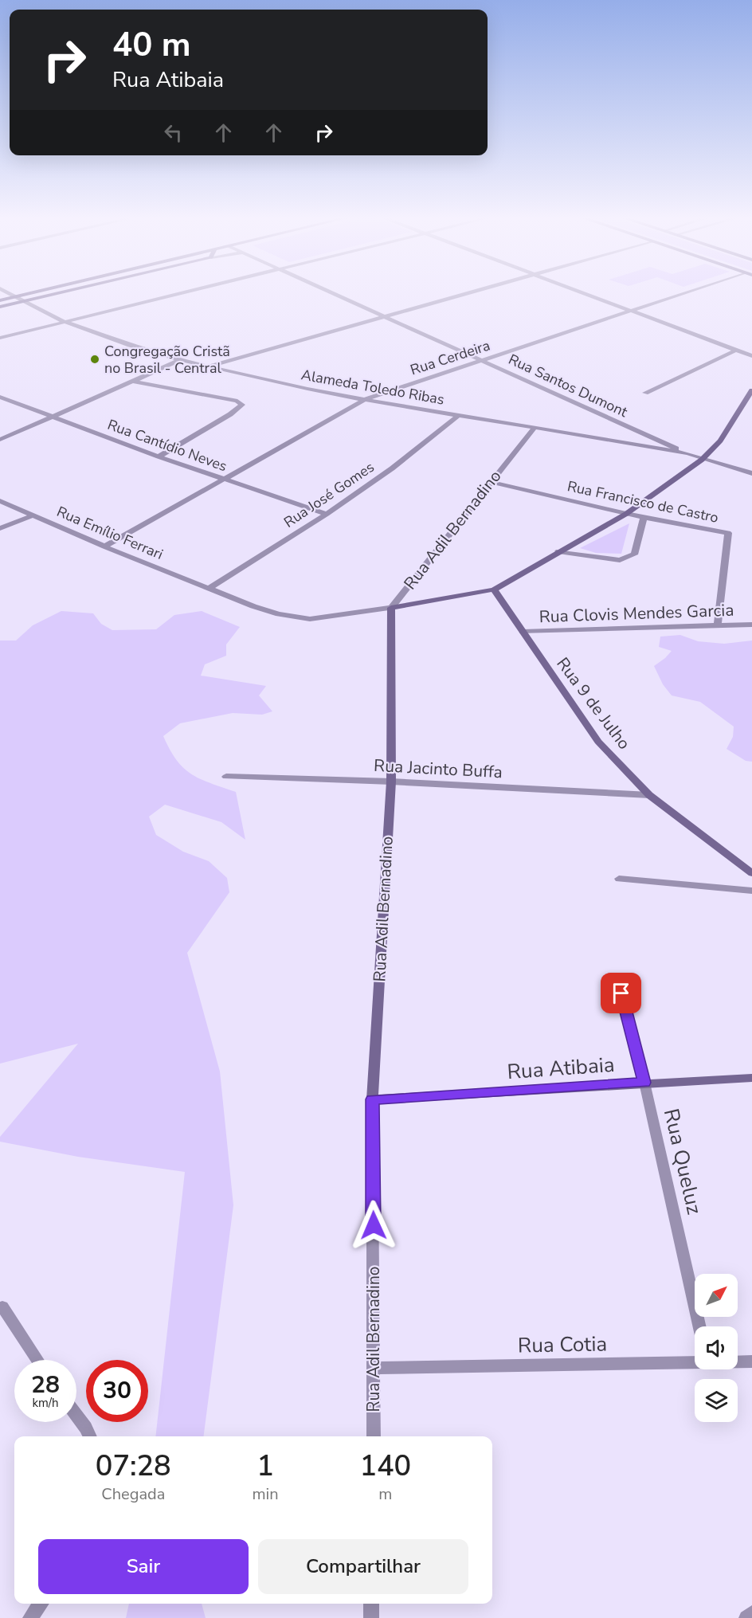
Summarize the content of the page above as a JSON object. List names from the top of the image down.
{
  "streets": {
    "main road": ["Rua Adil Bernadino", "Rua 9 de Julho", "Rua Atibaia"],
    "street": [
      "Rua Cerdeira",
      "Rua Santos Dumont",
      "Alameda Toledo Ribas",
      "Rua Cantídio Neves",
      "Rua José Gomes",
      "Rua Francisco de Castro",
      "Rua Emílio Ferrari",
      "Rua Clovis Mendes Garcia",
      "Rua Jacinto Buffa",
      "Rua Queluz",
      "Rua Cotia"
    ]
  },
  "crossings": [
    ["Rua Cerdeira", "Rua Santos Dumont"],
    ["Rua Cerdeira", "Alameda Toledo Ribas"],
    ["Rua Cerdeira", "Rua Cantídio Neves"],
    ["Rua Cerdeira", "Rua Emílio Ferrari"],
    ["Rua Santos Dumont", "Alameda Toledo Ribas"],
    ["Alameda Toledo Ribas", "Rua José Gomes"],
    ["Alameda Toledo Ribas", "Rua Adil Bernadino"],
    ["Rua Cantídio Neves", "Rua José Gomes"],
    ["Rua José Gomes", "Rua Emílio Ferrari"],
    ["Rua Francisco de Castro", "Rua Adil Bernadino"],
    ["Rua Francisco de Castro", "Rua Clovis Mendes Garcia"],
    ["Rua Adil Bernadino", "Rua Emílio Ferrari"],
    ["Rua Adil Bernadino", "Rua Jacinto Buffa"],
    ["Rua Adil Bernadino", "Rua Atibaia"],
    ["Rua Adil Bernadino", "Rua Cotia"],
    ["Rua Clovis Mendes Garcia", "Rua 9 de Julho"],
    ["Rua 9 de Julho", "Rua Jacinto Buffa"],
    ["Rua Atibaia", "Rua Queluz"]
  ],
  "places": ["Congregação Cristã no Brasil - Central"],
  "north": "top right",
  "page": {
    "turn": ["40 m", "Rua Atibaia"],
    "speed": "28 km/h",
    "limit": "30",
    "eta": [
      "07:28",
      "Chegada",
      "1",
      "min",
      "140",
      "m"
    ],
    "buttons": ["Sair", "Compartilhar"]
  }
}
